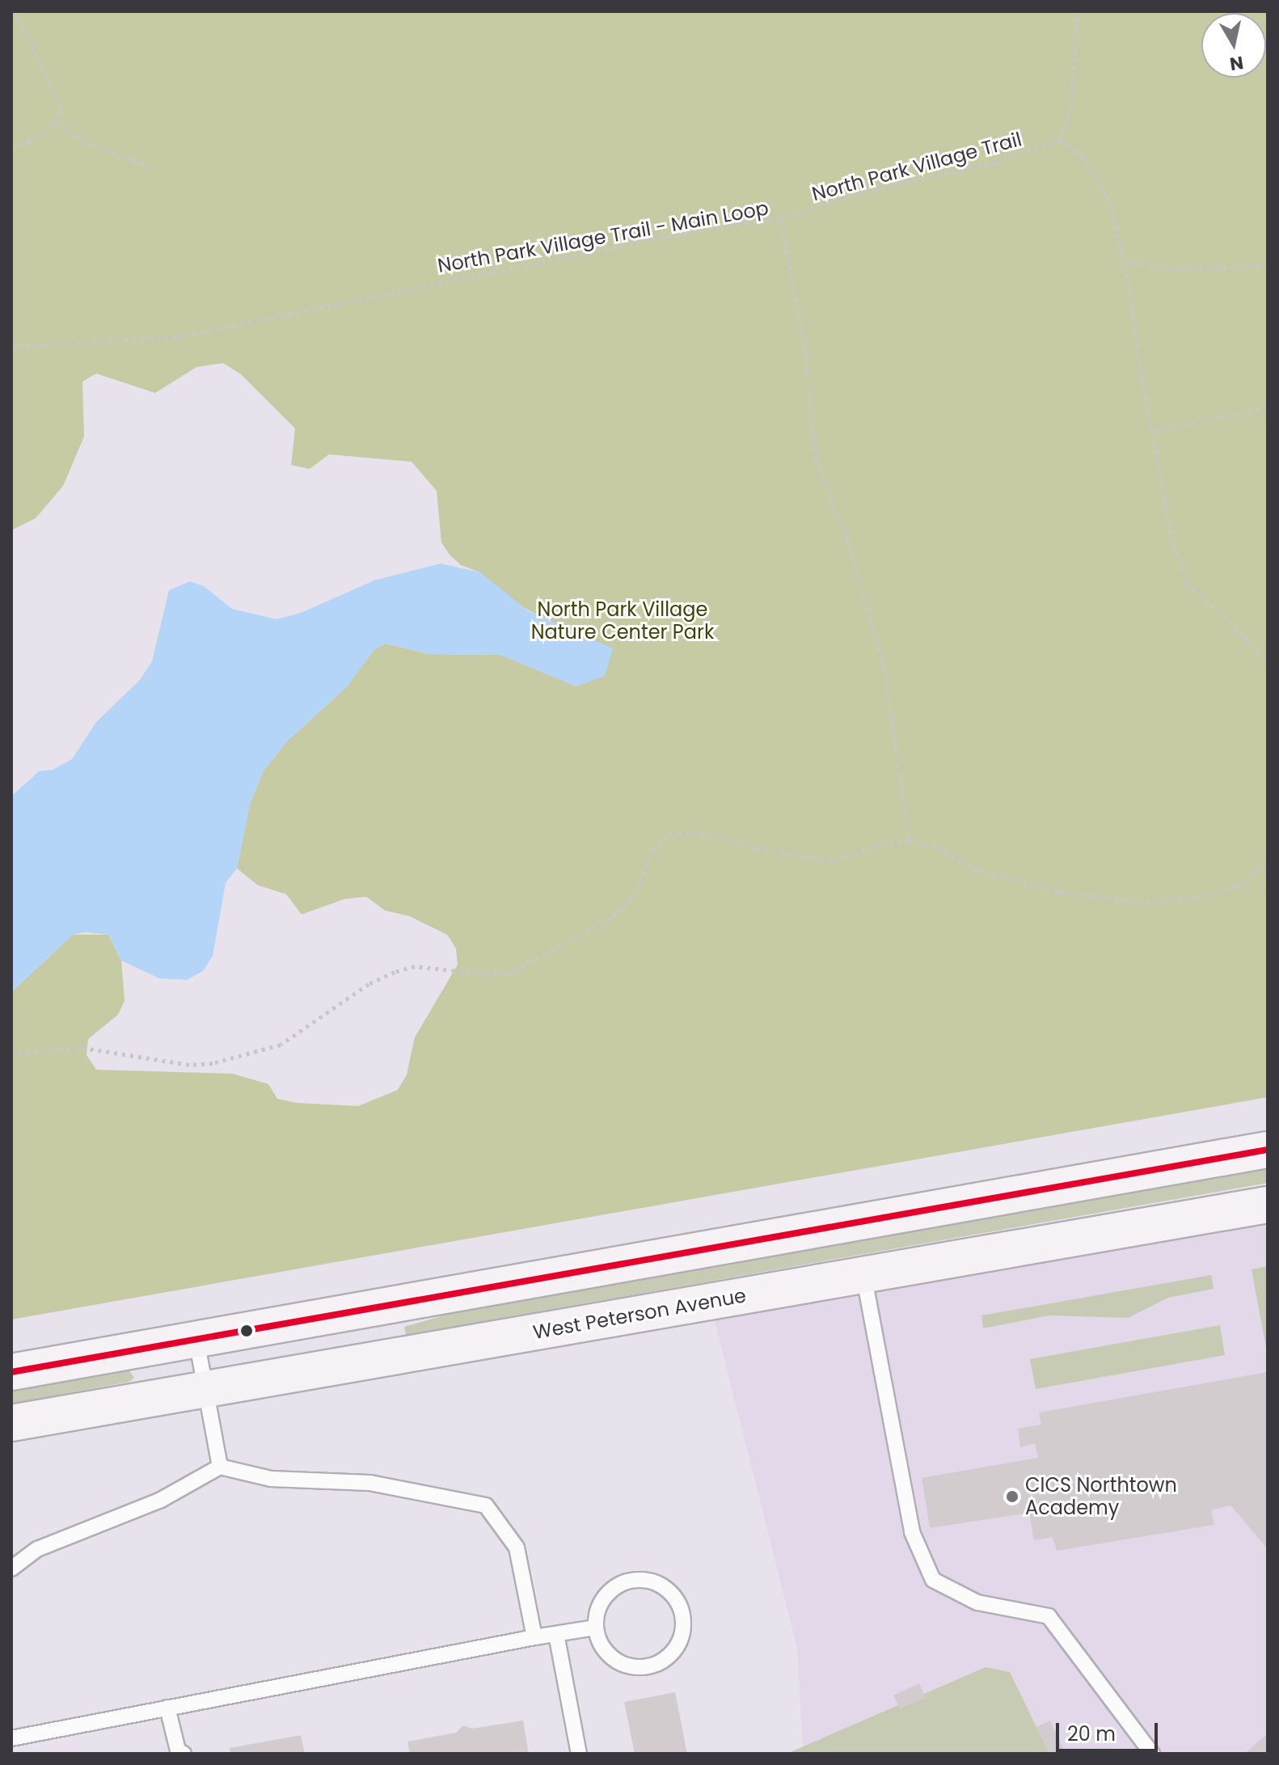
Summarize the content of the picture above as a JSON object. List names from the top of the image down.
{
  "streets": {
    "main road": ["West Peterson Avenue"],
    "path": ["North Park Village Trail", "North Park Village Trail - Main Loop"]
  },
  "crossings": [
    ["North Park Village Trail", "North Park Village Trail - Main Loop"]
  ],
  "parks": ["North Park Village Nature Center Park"],
  "places": ["CICS Northtown Academy"],
  "scale_bar": "20 m",
  "north": "bottom"
}
